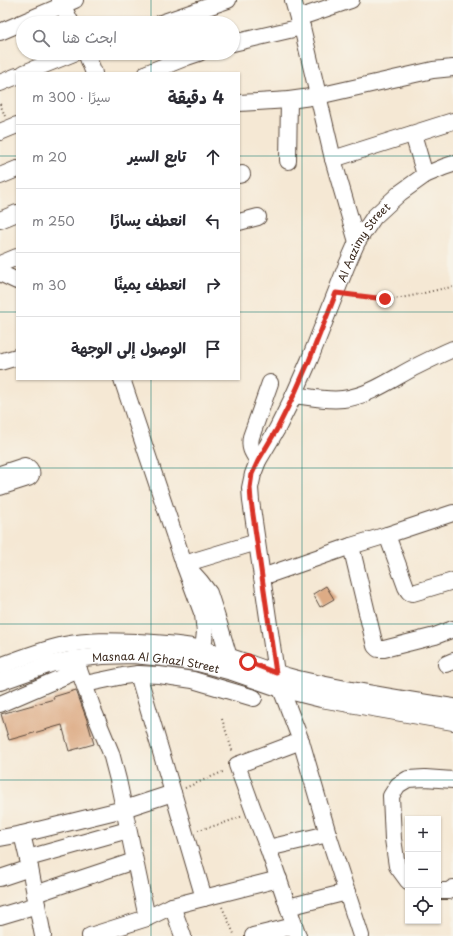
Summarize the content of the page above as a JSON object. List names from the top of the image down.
{
  "streets": {
    "street": ["Al Aazimy Street", "Masnaa Al Ghazl Street"]
  },
  "crossings": [
    ["Al Aazimy Street", "Masnaa Al Ghazl Street"]
  ],
  "page": {
    "search": "ابحث هنا",
    "heading": ["4 دقيقة", "سيرًا · 300 m"],
    "list": [
      ["تابع السير", "20 m"],
      ["انعطف يسارًا", "250 m"],
      ["انعطف يمينًا", "30 m"],
      "الوصول إلى الوجهة"
    ],
    "map_buttons": ["+", "−"]
  }
}
